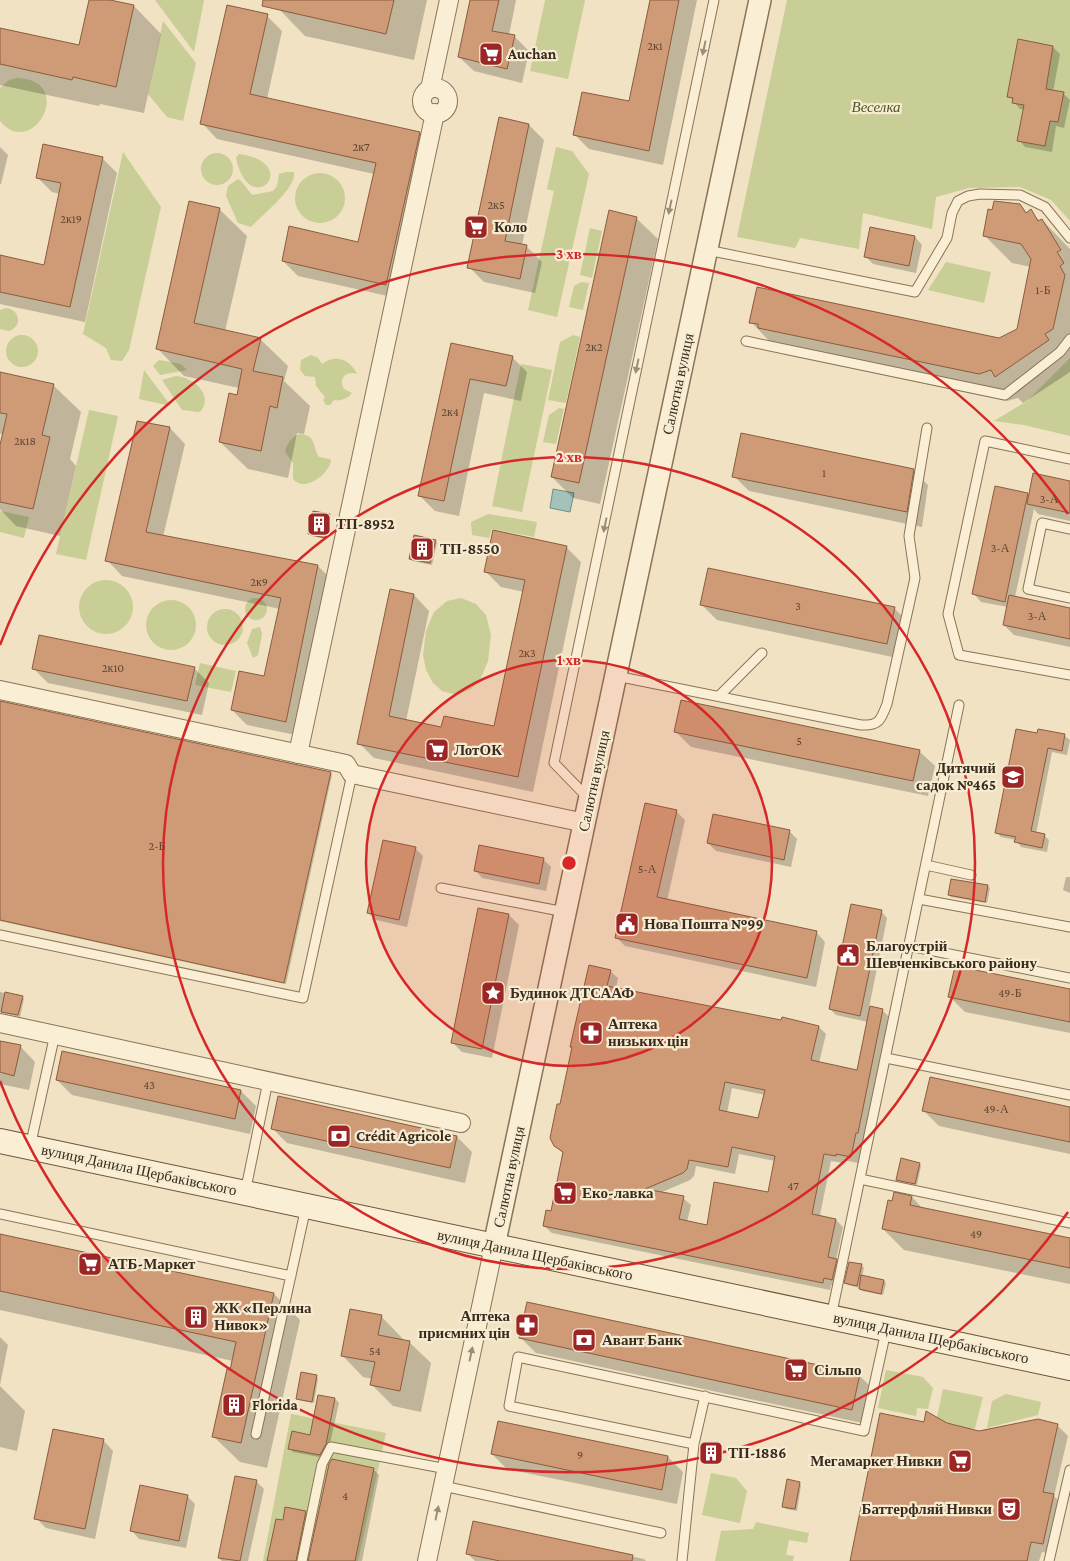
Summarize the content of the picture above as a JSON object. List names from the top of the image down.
{
  "streets": {
    "main road": ["вулиця Данила Щербаківського"],
    "street": ["Салютна вулиця"]
  },
  "crossings": [
    ["Салютна вулиця", "вулиця Данила Щербаківського"]
  ],
  "parks": ["Веселка"],
  "places": {
    "supermarket": [
      "Auchan",
      "Коло",
      "ЛотОК",
      "Еко-лавка",
      "АТБ-Маркет",
      "Сільпо",
      "Мегамаркет Нивки"
    ],
    "building": [
      "ТП-8952",
      "ТП-8550",
      "ЖК «Перлина Нивок»",
      "Florida",
      "ТП-1886"
    ],
    "school or university": ["Дитячий садок №465"],
    "public building": ["Нова Пошта №99", "Благоустрій Шевченківського району"],
    "place": ["Будинок ДТСААФ"],
    "pharmacy": ["Аптека низьких цін", "Аптека приємних цін"],
    "bank": ["Crédit Agricole", "Авант Банк"],
    "theatre": ["Баттерфляй Нивки"]
  },
  "house_numbers": [
    "2к1",
    "2к7",
    "2к5",
    "2к19",
    "1-Б",
    "2к2",
    "2к4",
    "2к18",
    "1",
    "3-А",
    "3-А",
    "2к9",
    "3",
    "3-А",
    "2к3",
    "2к10",
    "5",
    "2-Б",
    "5-А",
    "49-Б",
    "43",
    "49-А",
    "47",
    "49",
    "54",
    "9",
    "4"
  ],
  "rings": ["3 хв", "2 хв", "1 хв"]
}
